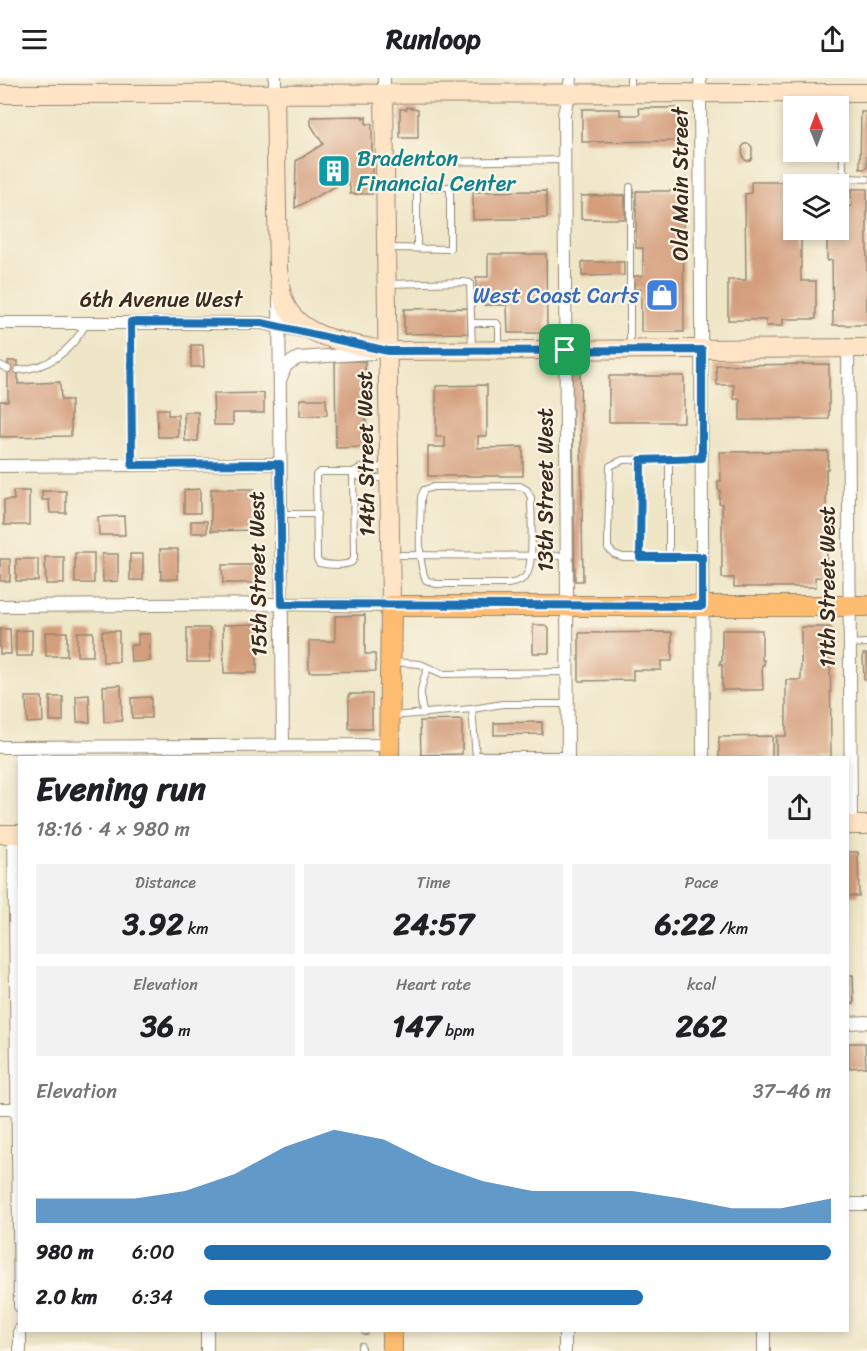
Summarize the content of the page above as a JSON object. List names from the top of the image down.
{
  "streets": {
    "main road": ["6th Avenue West", "14th Street West", "15th Street West"],
    "street": ["Old Main Street", "13th Street West", "11th Street West"]
  },
  "crossings": [
    ["Old Main Street", "6th Avenue West"],
    ["6th Avenue West", "14th Street West"],
    ["6th Avenue West", "13th Street West"],
    ["6th Avenue West", "15th Street West"],
    ["6th Avenue West", "11th Street West"]
  ],
  "places": {
    "building": ["Bradenton Financial Center"],
    "shop": ["West Coast Carts"]
  },
  "north": "top",
  "page": {
    "header": "Runloop",
    "heading": ["Evening run", "18:16 · 4 × 980 m"],
    "stats": [
      ["Distance", "3.92 km"],
      ["Time", "24:57"],
      ["Pace", "6:22 /km"],
      ["Elevation", "36 m"],
      ["Heart rate", "147 bpm"],
      ["kcal", "262"]
    ],
    "chart": ["Elevation", "37–46 m"],
    "list": [
      {
        "name": "980 m",
        "note": "6:00"
      },
      {
        "name": "2.0 km",
        "note": "6:34"
      }
    ]
  }
}
